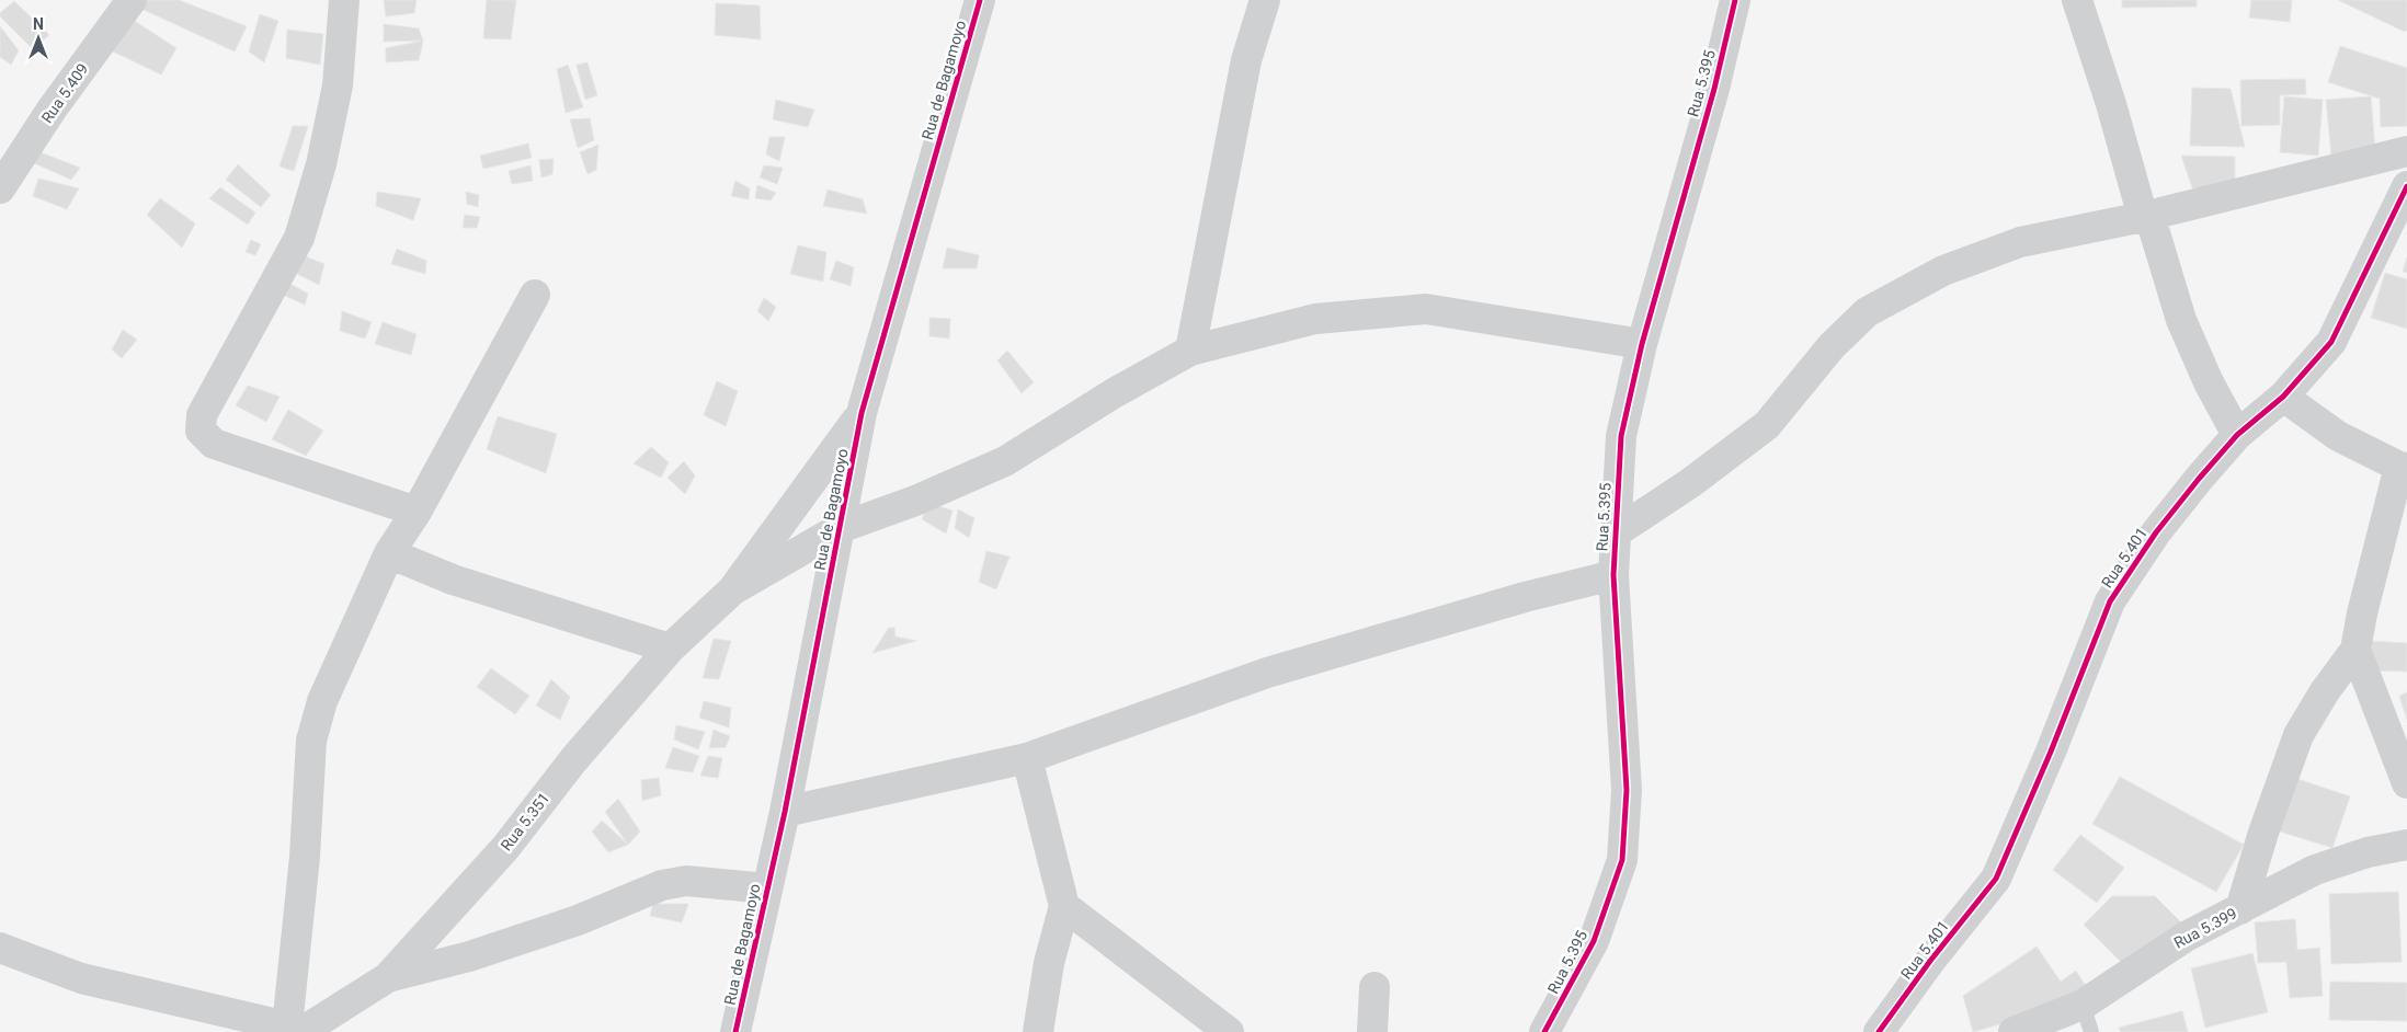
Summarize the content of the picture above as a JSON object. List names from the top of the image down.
{
  "streets": {
    "street": [
      "Rua de Bagamoyo",
      "Rua 5.395",
      "Rua 5.409",
      "Rua 5.401",
      "Rua 5.351",
      "Rua 5.399"
    ]
  },
  "north": "top"
}
